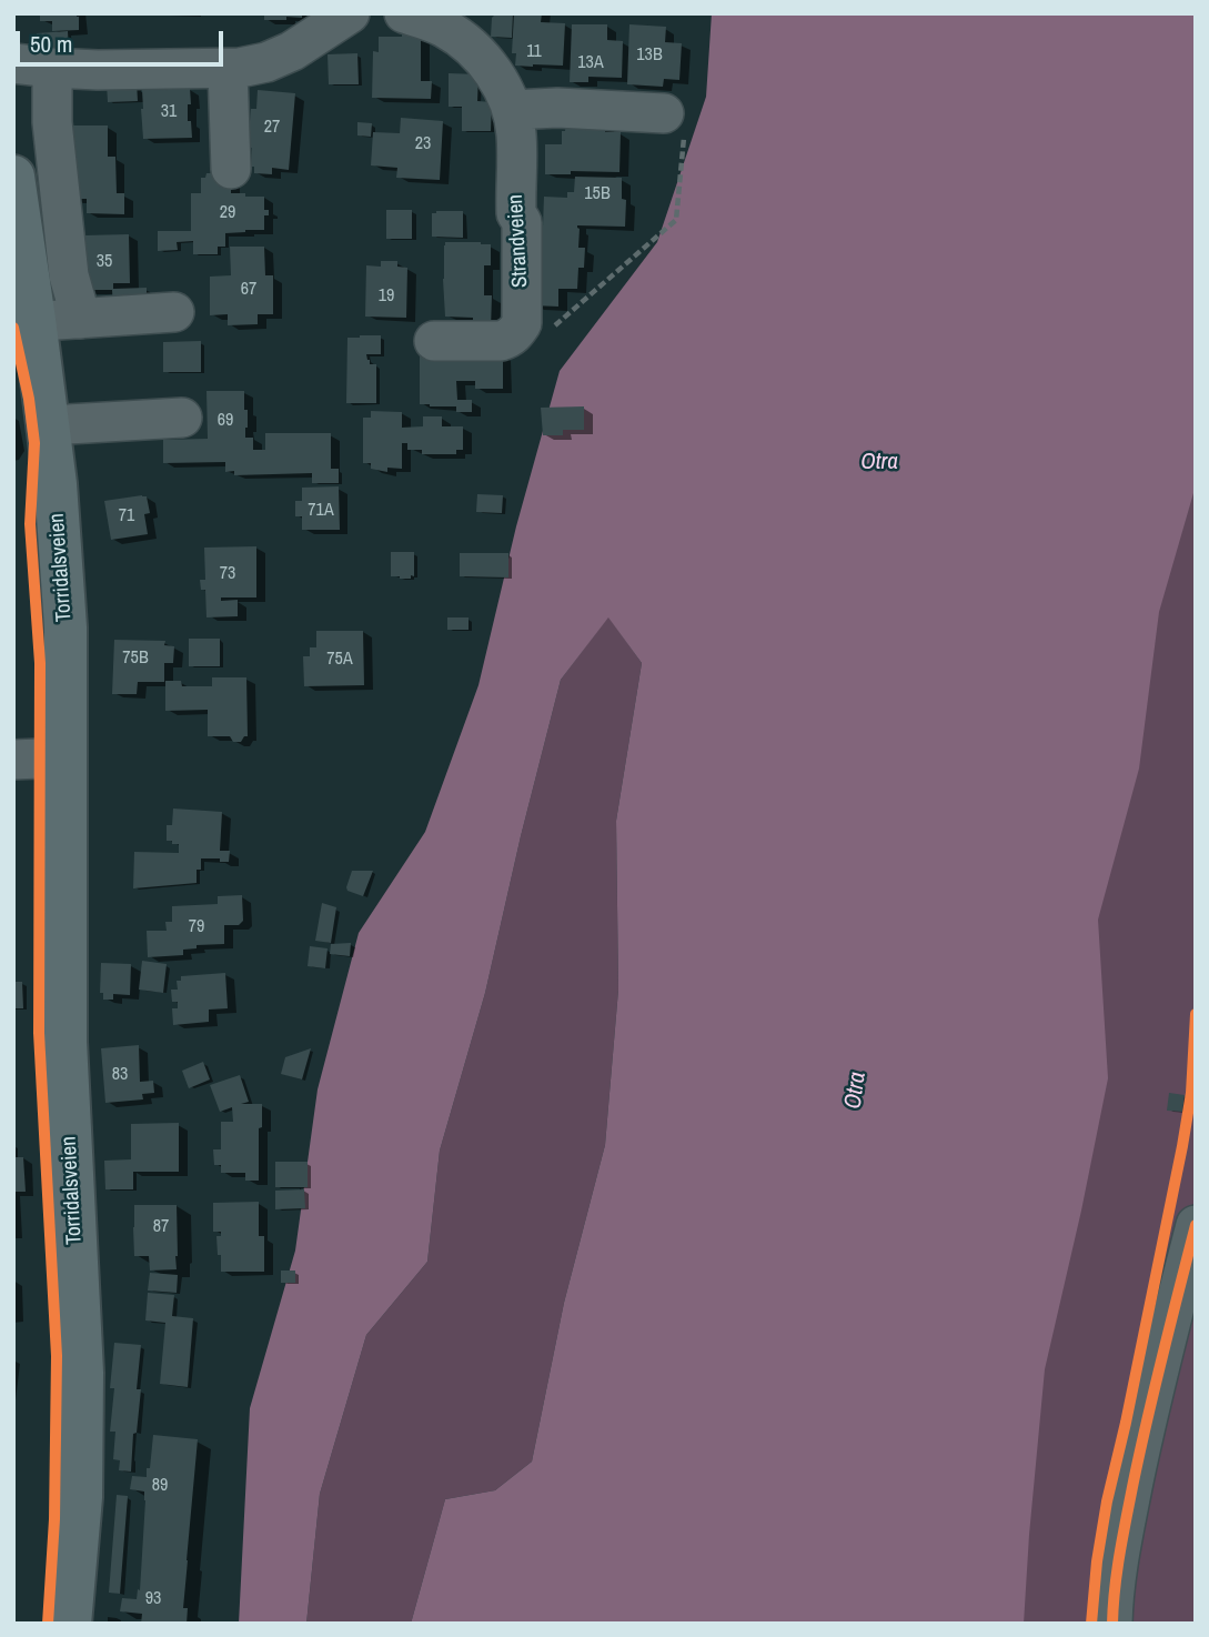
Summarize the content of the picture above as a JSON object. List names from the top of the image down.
{
  "streets": {
    "main road": ["Torridalsveien"],
    "street": ["Strandveien"]
  },
  "water": ["Otra"],
  "house_numbers": [
    "11",
    "13B",
    "13A",
    "31",
    "27",
    "23",
    "15B",
    "29",
    "35",
    "67",
    "19",
    "69",
    "71A",
    "71",
    "73",
    "75B",
    "75A",
    "79",
    "83",
    "87",
    "89",
    "93"
  ],
  "scale_bar": "50 m"
}
